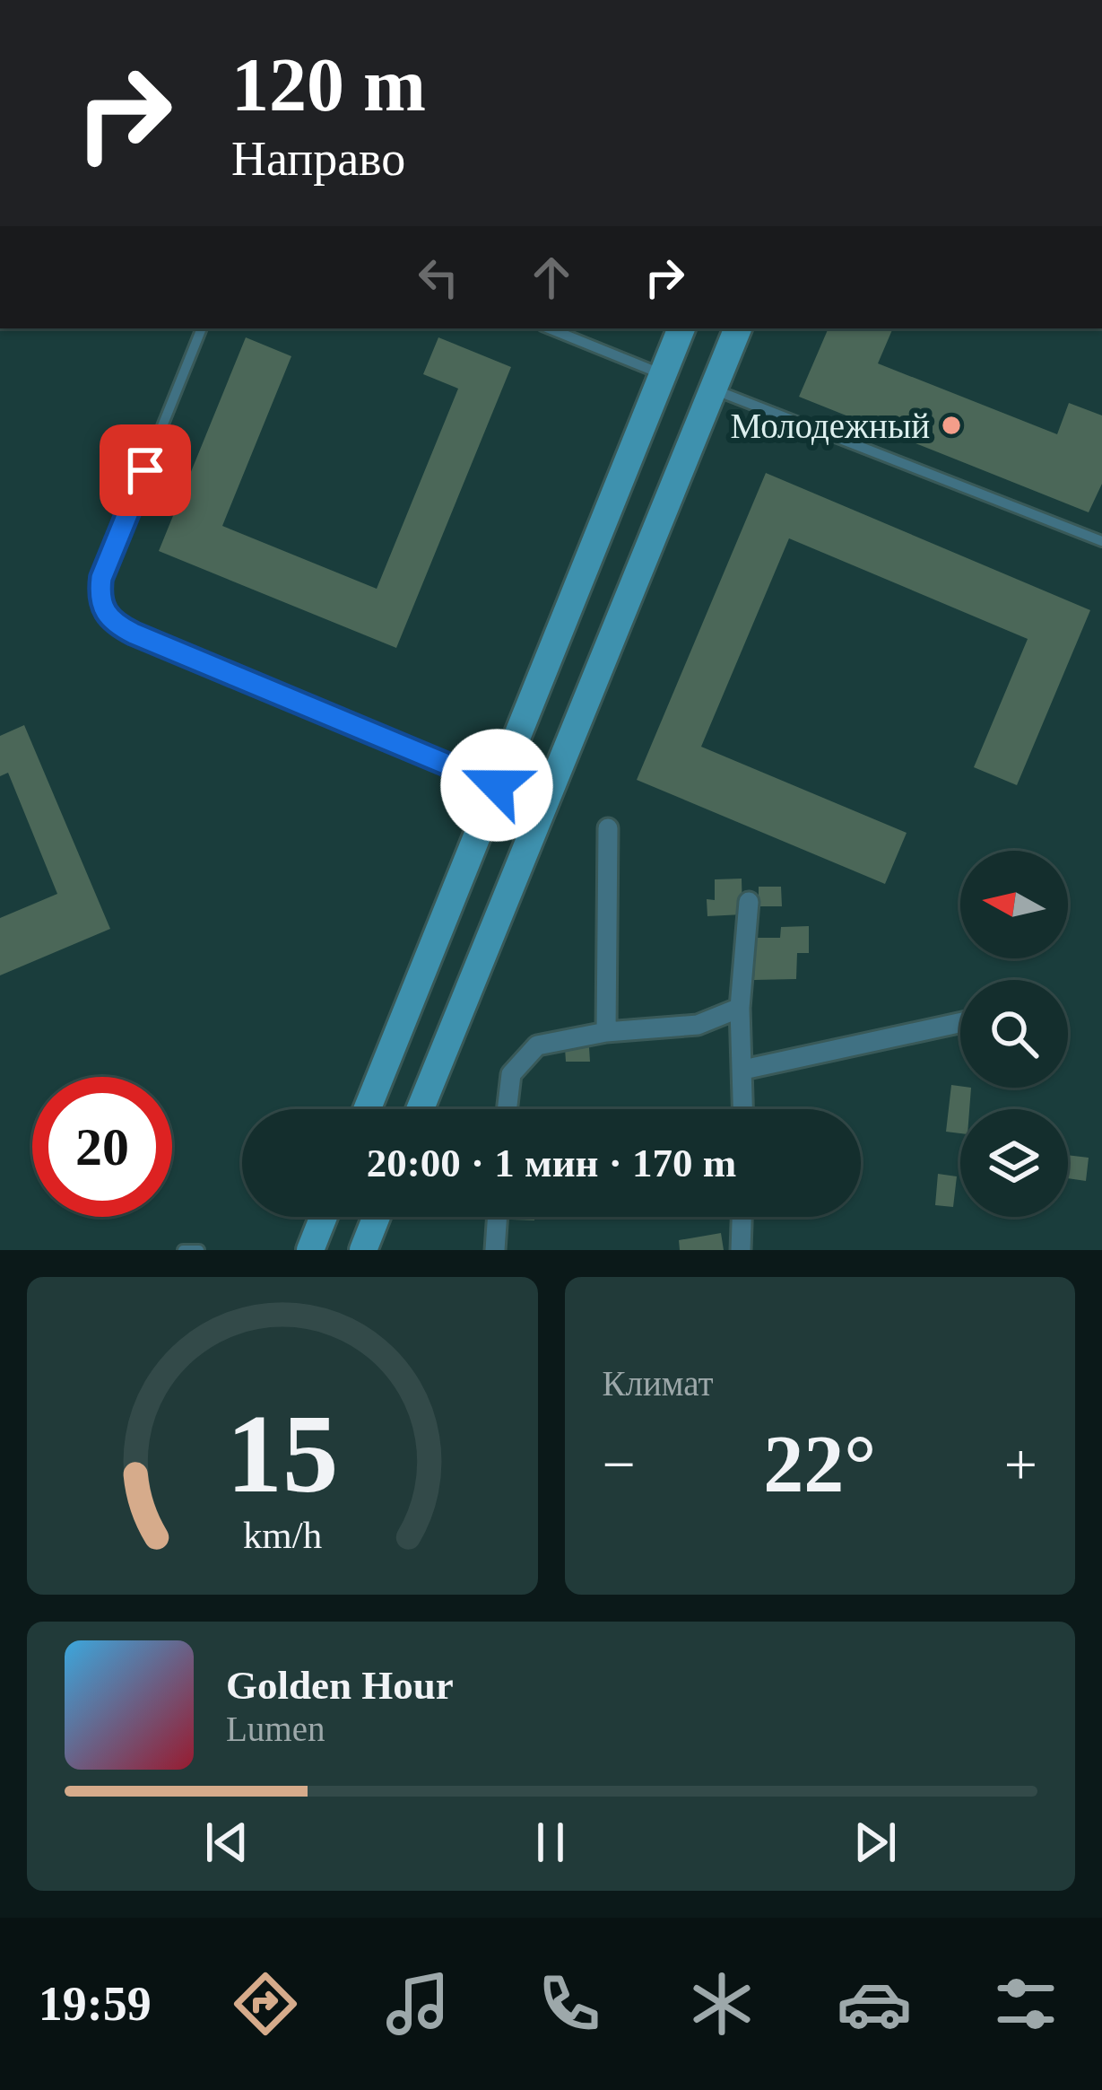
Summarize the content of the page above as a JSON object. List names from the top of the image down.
{
  "places": ["Молодежный"],
  "north": "left",
  "page": {
    "turn": ["120 m", "Направо"],
    "limit": "20",
    "trip": "20:00 · 1 мин · 170 m",
    "tile": "Климат",
    "heat": ["−", "22°", "+"],
    "song": ["Golden Hour", "Lumen"],
    "tabs": "19:59",
    "gauge": ["15", "km/h"]
  }
}
